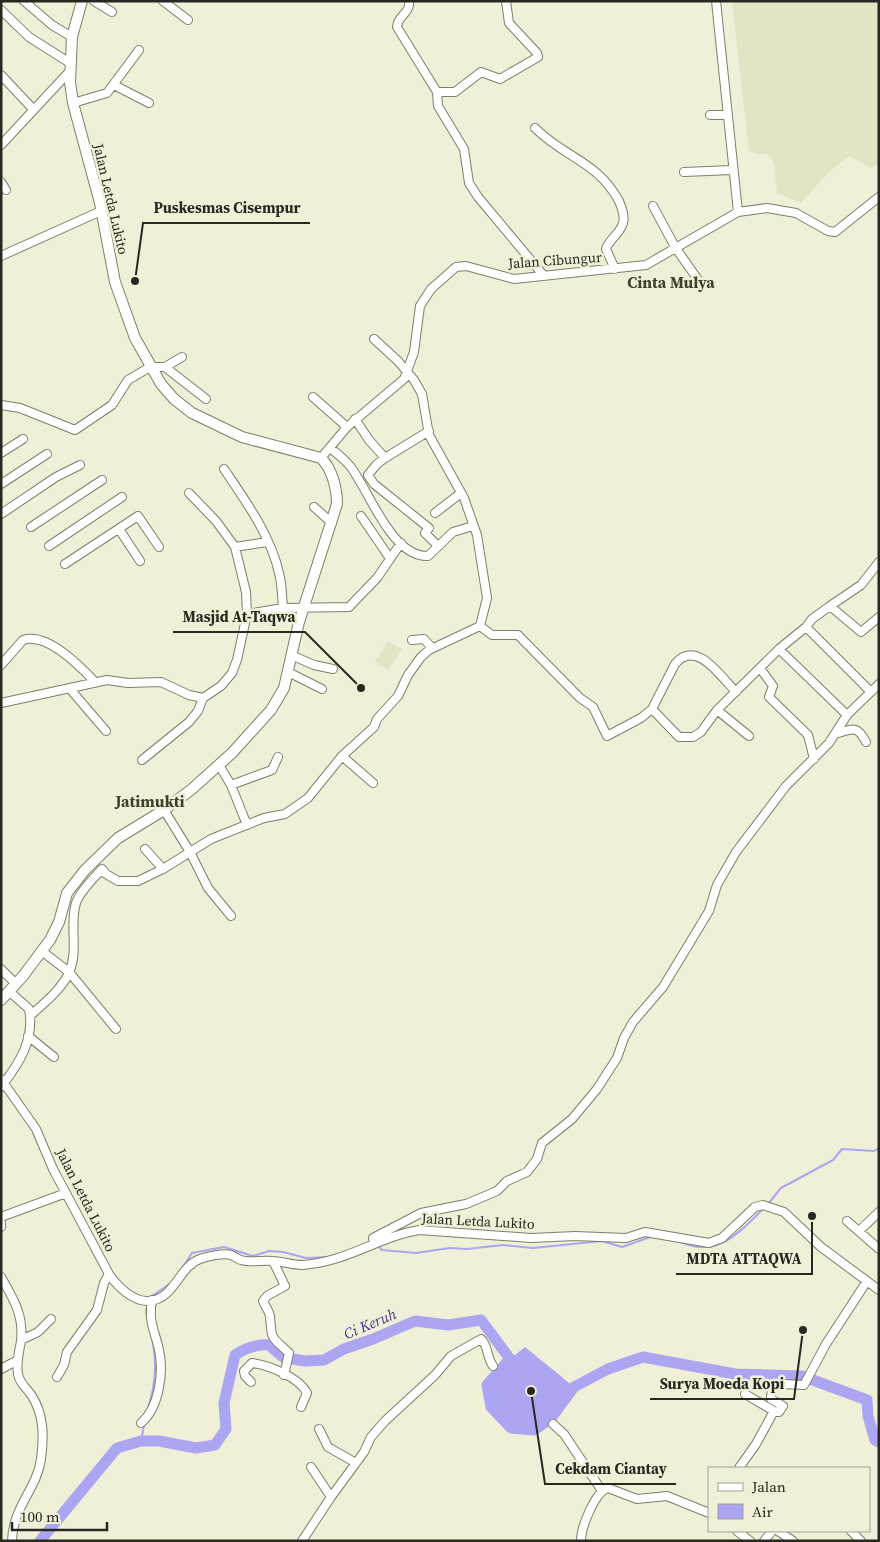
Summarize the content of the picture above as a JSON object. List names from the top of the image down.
{
  "streets": {
    "street": ["Jalan Letda Lukito", "Jalan Cibungur"]
  },
  "crossings": [
    ["Jalan Letda Lukito", "Jalan Cibungur"]
  ],
  "districts": ["Cinta Mulya", "Jatimukti"],
  "water": ["Ci Keruh"],
  "places": [
    "Puskesmas Cisempur",
    "Masjid At-Taqwa",
    "MDTA ATTAQWA",
    "Surya Moeda Kopi",
    "Cekdam Ciantay"
  ],
  "legend": ["Jalan", "Air"],
  "scale_bar": "100 m"
}
